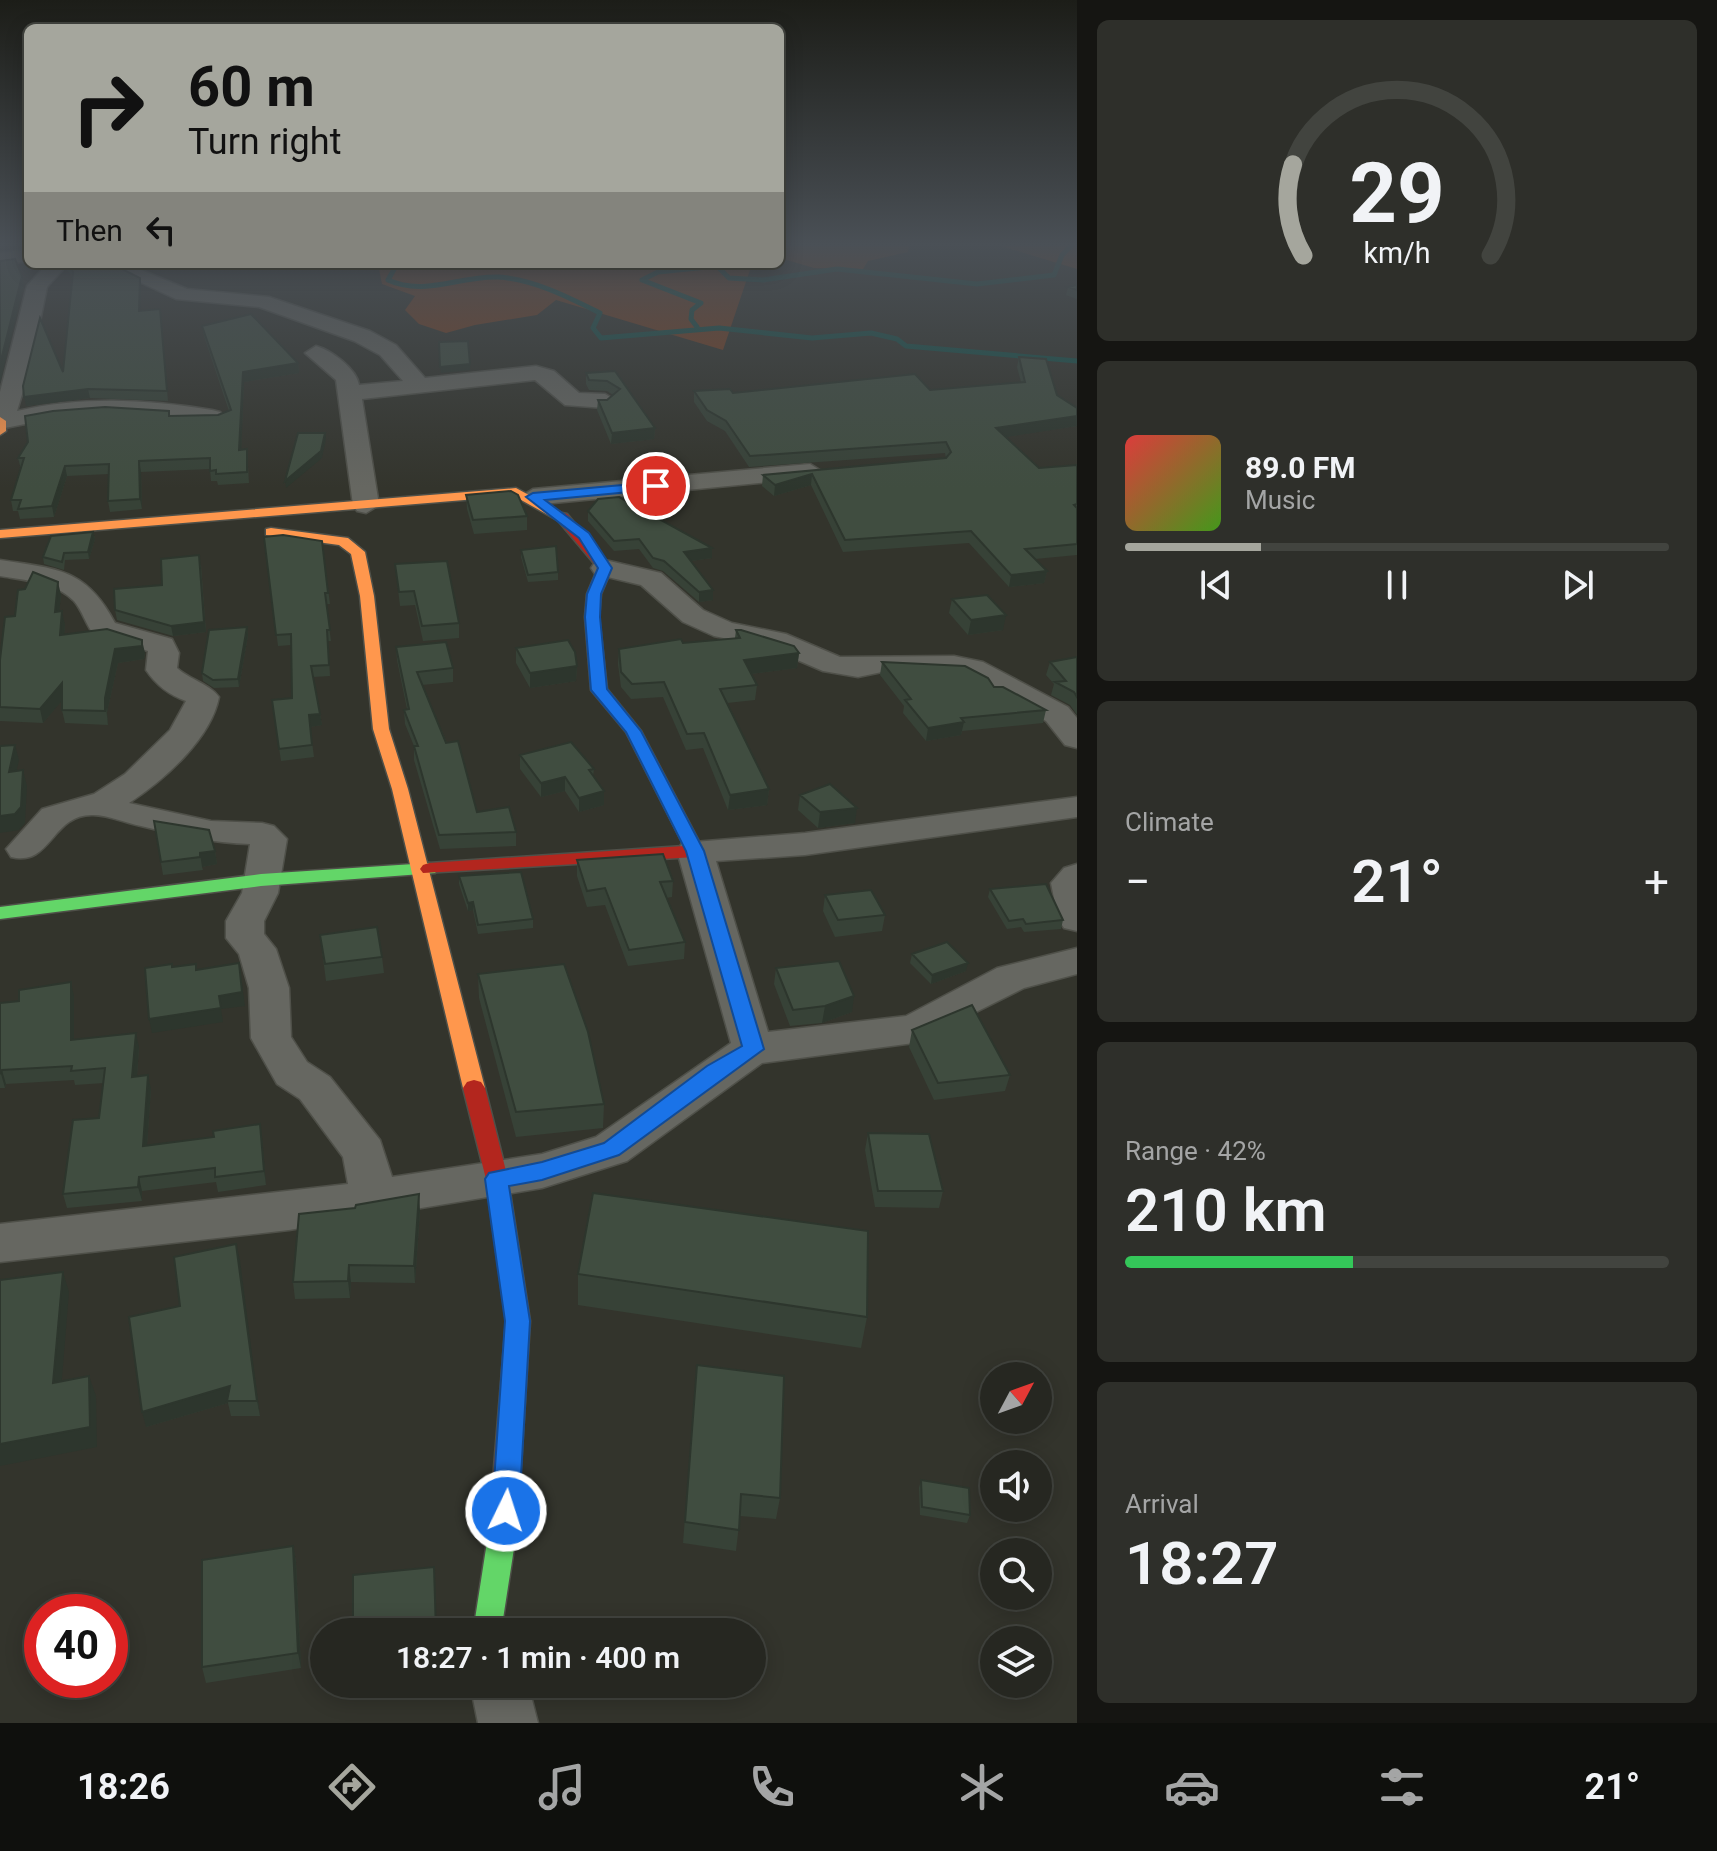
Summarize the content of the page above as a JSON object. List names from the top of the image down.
{
  "north": "top right",
  "page": {
    "turn": ["60 m", "Turn right"],
    "then": "Then",
    "song": ["89.0 FM", "Music"],
    "tile": [
      "Climate",
      ["Range · 42%", "210 km"],
      ["Arrival", "18:27"]
    ],
    "heat": ["−", "21°", "+"],
    "limit": "40",
    "trip": "18:27 · 1 min · 400 m",
    "tabs": ["18:26", "21°"],
    "gauge": ["29", "km/h"]
  }
}
